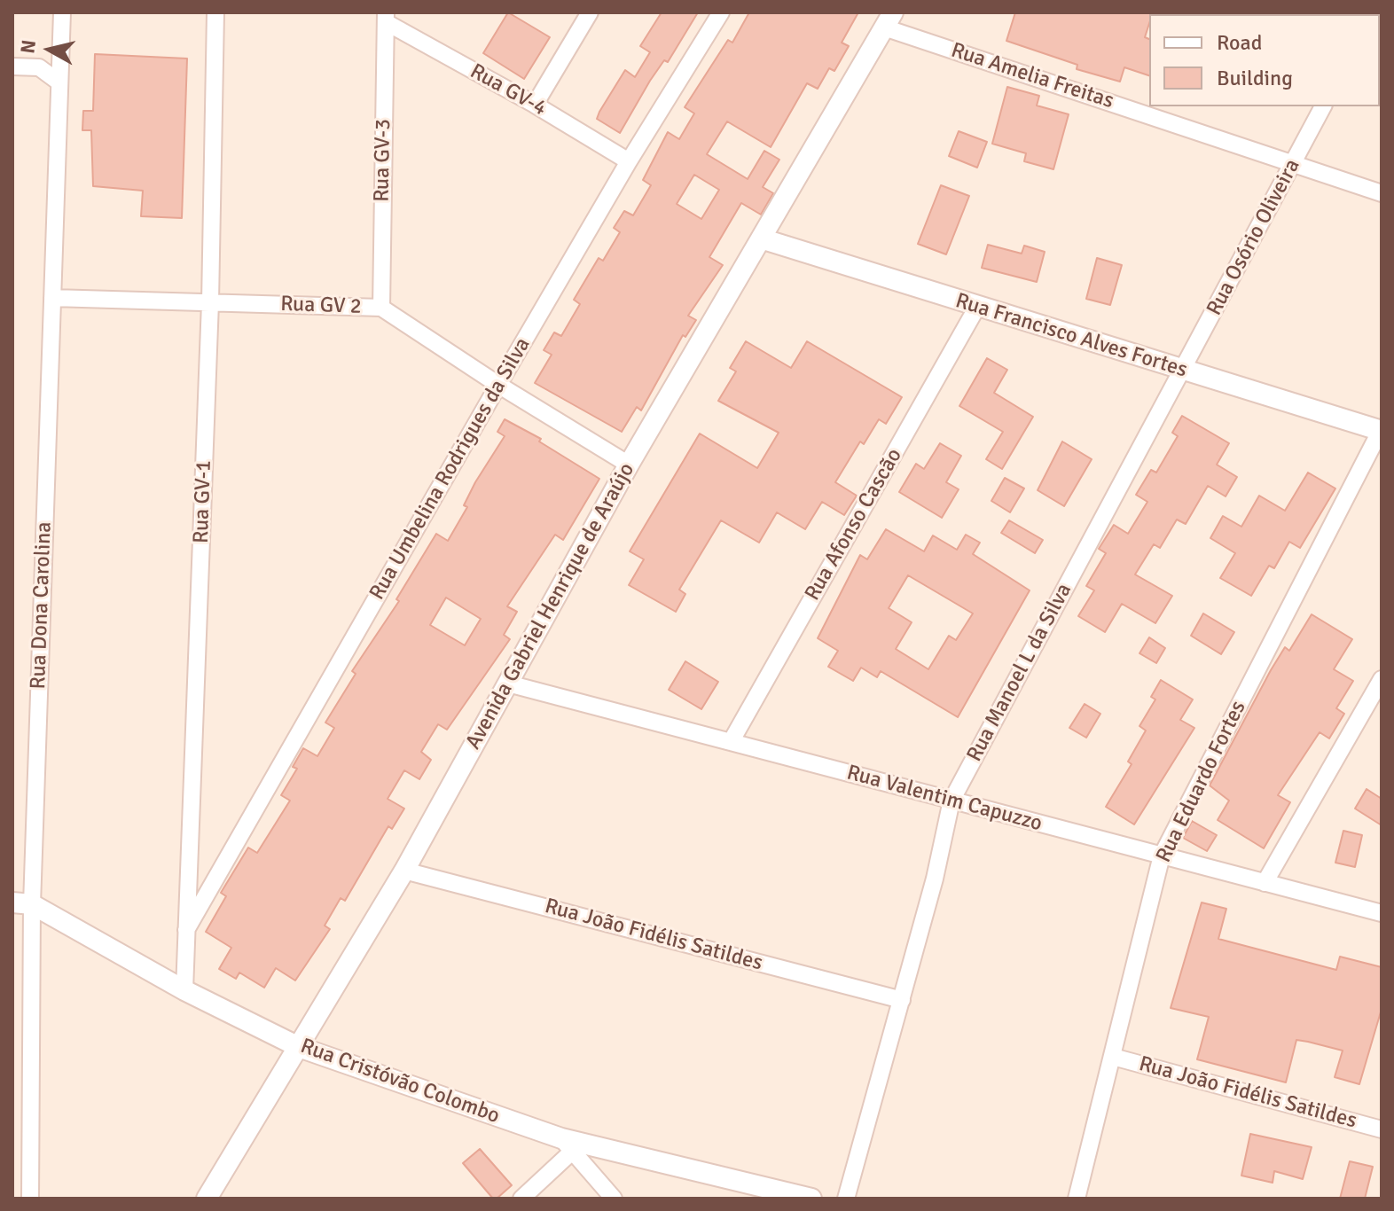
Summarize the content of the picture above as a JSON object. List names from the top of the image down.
{
  "streets": {
    "street": [
      "Rua Amelia Freitas",
      "Rua GV-4",
      "Rua GV-3",
      "Rua Osório Oliveira",
      "Rua GV 2",
      "Rua Francisco Alves Fortes",
      "Rua Umbelina Rodrigues da Silva",
      "Rua GV-1",
      "Rua Afonso Cascão",
      "Rua Dona Carolina",
      "Avenida Gabriel Henrique de Araújo",
      "Rua Manoel L da Silva",
      "Rua Eduardo Fortes",
      "Rua Valentim Capuzzo",
      "Rua João Fidélis Satildes",
      "Rua Cristóvão Colombo"
    ]
  },
  "crossings": [
    ["Rua Amelia Freitas", "Rua Osório Oliveira"],
    ["Rua Amelia Freitas", "Avenida Gabriel Henrique de Araújo"],
    ["Rua GV-4", "Rua GV-3"],
    ["Rua GV-4", "Rua Umbelina Rodrigues da Silva"],
    ["Rua GV-3", "Rua GV 2"],
    ["Rua Osório Oliveira", "Rua Francisco Alves Fortes"],
    ["Rua Osório Oliveira", "Rua Manoel L da Silva"],
    ["Rua GV 2", "Rua Umbelina Rodrigues da Silva"],
    ["Rua GV 2", "Rua GV-1"],
    ["Rua GV 2", "Rua Dona Carolina"],
    ["Rua GV 2", "Avenida Gabriel Henrique de Araújo"],
    ["Rua Francisco Alves Fortes", "Rua Afonso Cascão"],
    ["Rua Francisco Alves Fortes", "Avenida Gabriel Henrique de Araújo"],
    ["Rua Francisco Alves Fortes", "Rua Manoel L da Silva"],
    ["Rua Francisco Alves Fortes", "Rua Eduardo Fortes"],
    ["Rua Umbelina Rodrigues da Silva", "Rua GV-1"],
    ["Rua GV-1", "Rua Cristóvão Colombo"],
    ["Rua Afonso Cascão", "Rua Valentim Capuzzo"],
    ["Rua Dona Carolina", "Rua Cristóvão Colombo"],
    ["Avenida Gabriel Henrique de Araújo", "Rua Valentim Capuzzo"],
    ["Avenida Gabriel Henrique de Araújo", "Rua João Fidélis Satildes"],
    ["Avenida Gabriel Henrique de Araújo", "Rua Cristóvão Colombo"],
    ["Rua Manoel L da Silva", "Rua Valentim Capuzzo"],
    ["Rua Manoel L da Silva", "Rua João Fidélis Satildes"],
    ["Rua Eduardo Fortes", "Rua Valentim Capuzzo"],
    ["Rua Eduardo Fortes", "Rua João Fidélis Satildes"]
  ],
  "legend": ["Road", "Building"],
  "north": "left"
}
